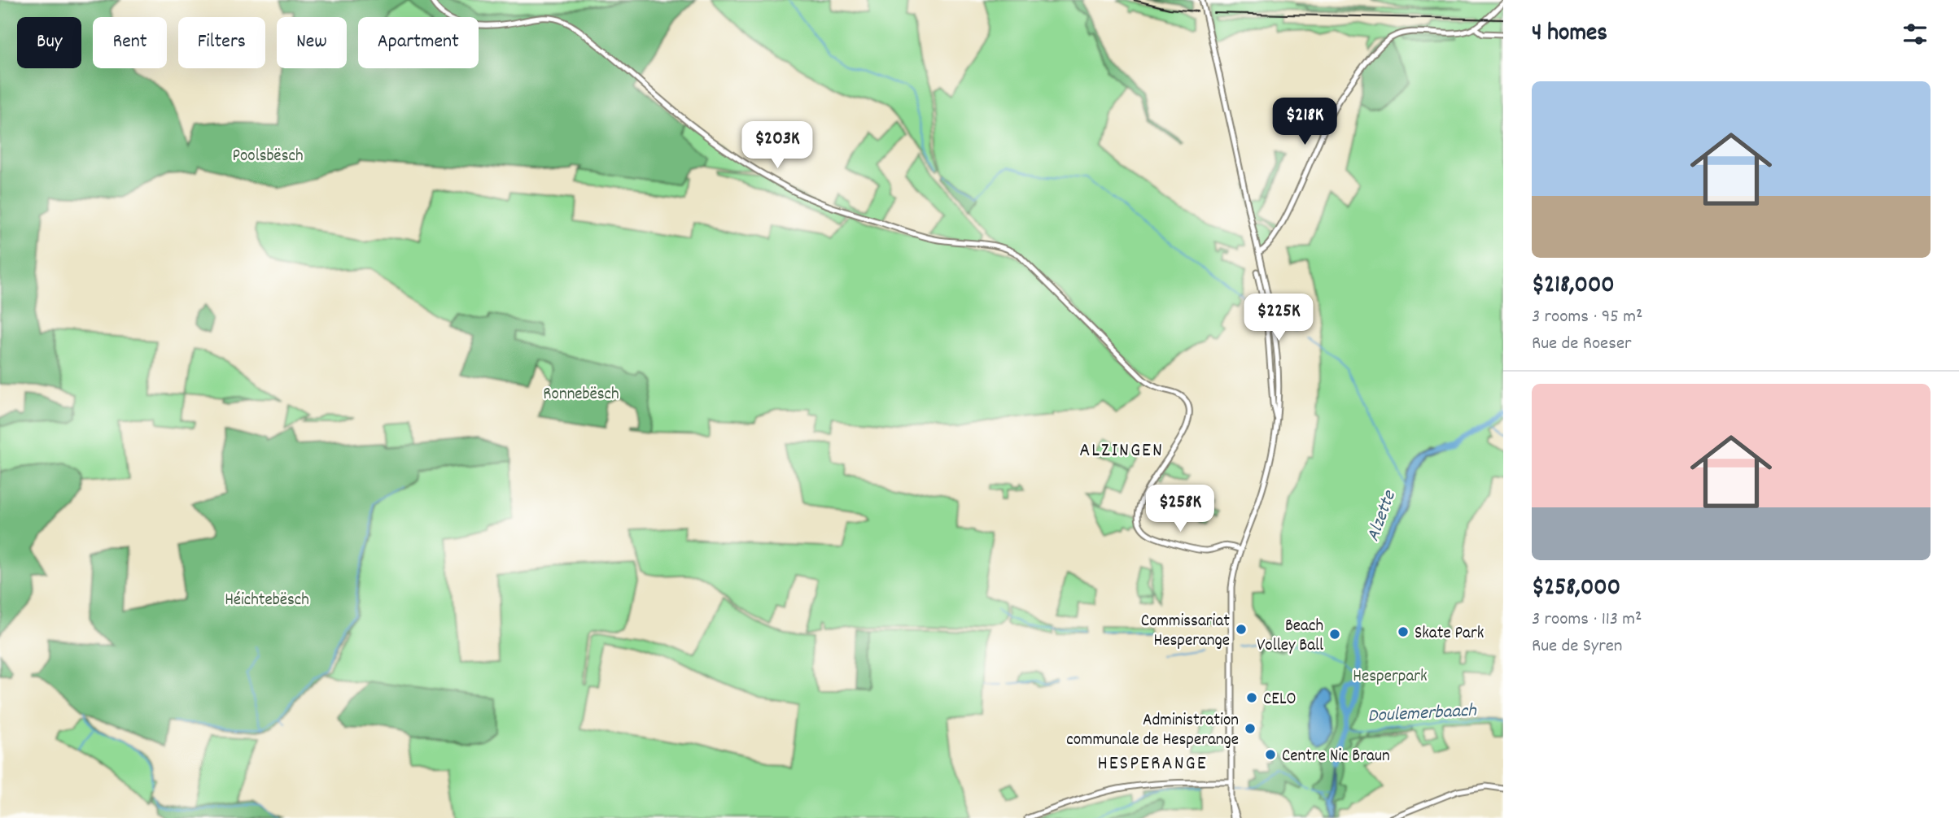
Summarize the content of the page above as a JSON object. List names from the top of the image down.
{
  "districts": ["ALZINGEN", "HESPERANGE"],
  "water": ["Alzette", "Doulemerbaach"],
  "parks": [
    "Poolsbësch",
    "Ronnebësch",
    "Héichtebësch",
    "Hesperpark"
  ],
  "places": [
    "Commissariat Hesperange",
    "Skate Park",
    "Beach Volley Ball",
    "CELO",
    "Administration communale de Hesperange",
    "Centre Nic Braun"
  ],
  "page": {
    "heading": "4 homes",
    "chip": [
      "Buy",
      "Rent",
      "Filters",
      "New",
      "Apartment"
    ],
    "list": [
      {
        "name": "$218,000",
        "note": "3 rooms · 95 m² · Rue de Roeser"
      },
      {
        "name": "$258,000",
        "note": "3 rooms · 113 m² · Rue de Syren"
      }
    ],
    "price": [
      "$218K",
      "$203K",
      "$225K",
      "$258K"
    ]
  }
}
